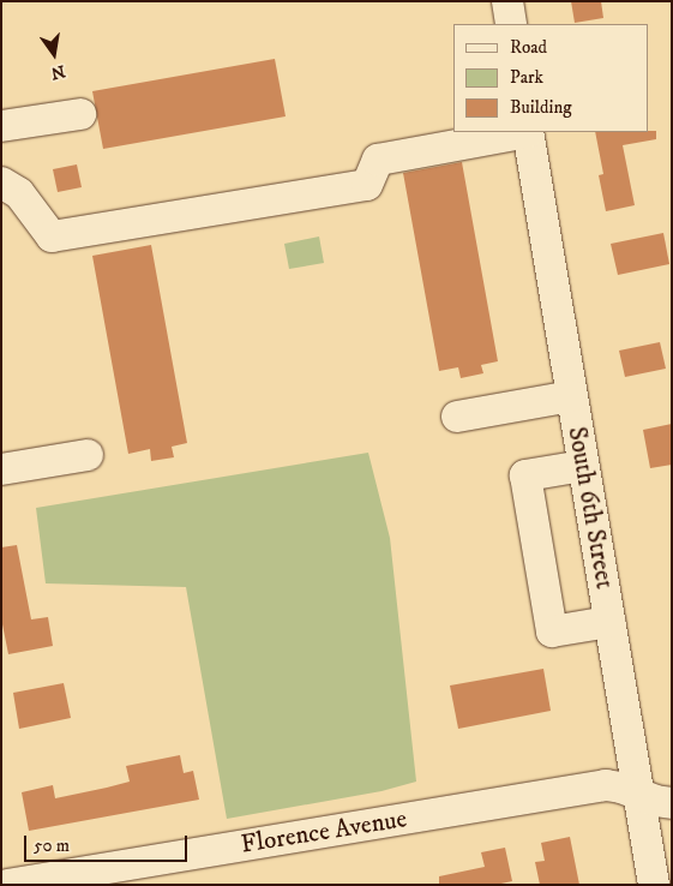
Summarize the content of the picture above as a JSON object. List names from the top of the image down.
{
  "streets": {
    "street": ["South 6th Street", "Florence Avenue"]
  },
  "crossings": [
    ["South 6th Street", "Florence Avenue"]
  ],
  "legend": ["Road", "Park", "Building"],
  "scale_bar": "50 m",
  "north": "bottom"
}
